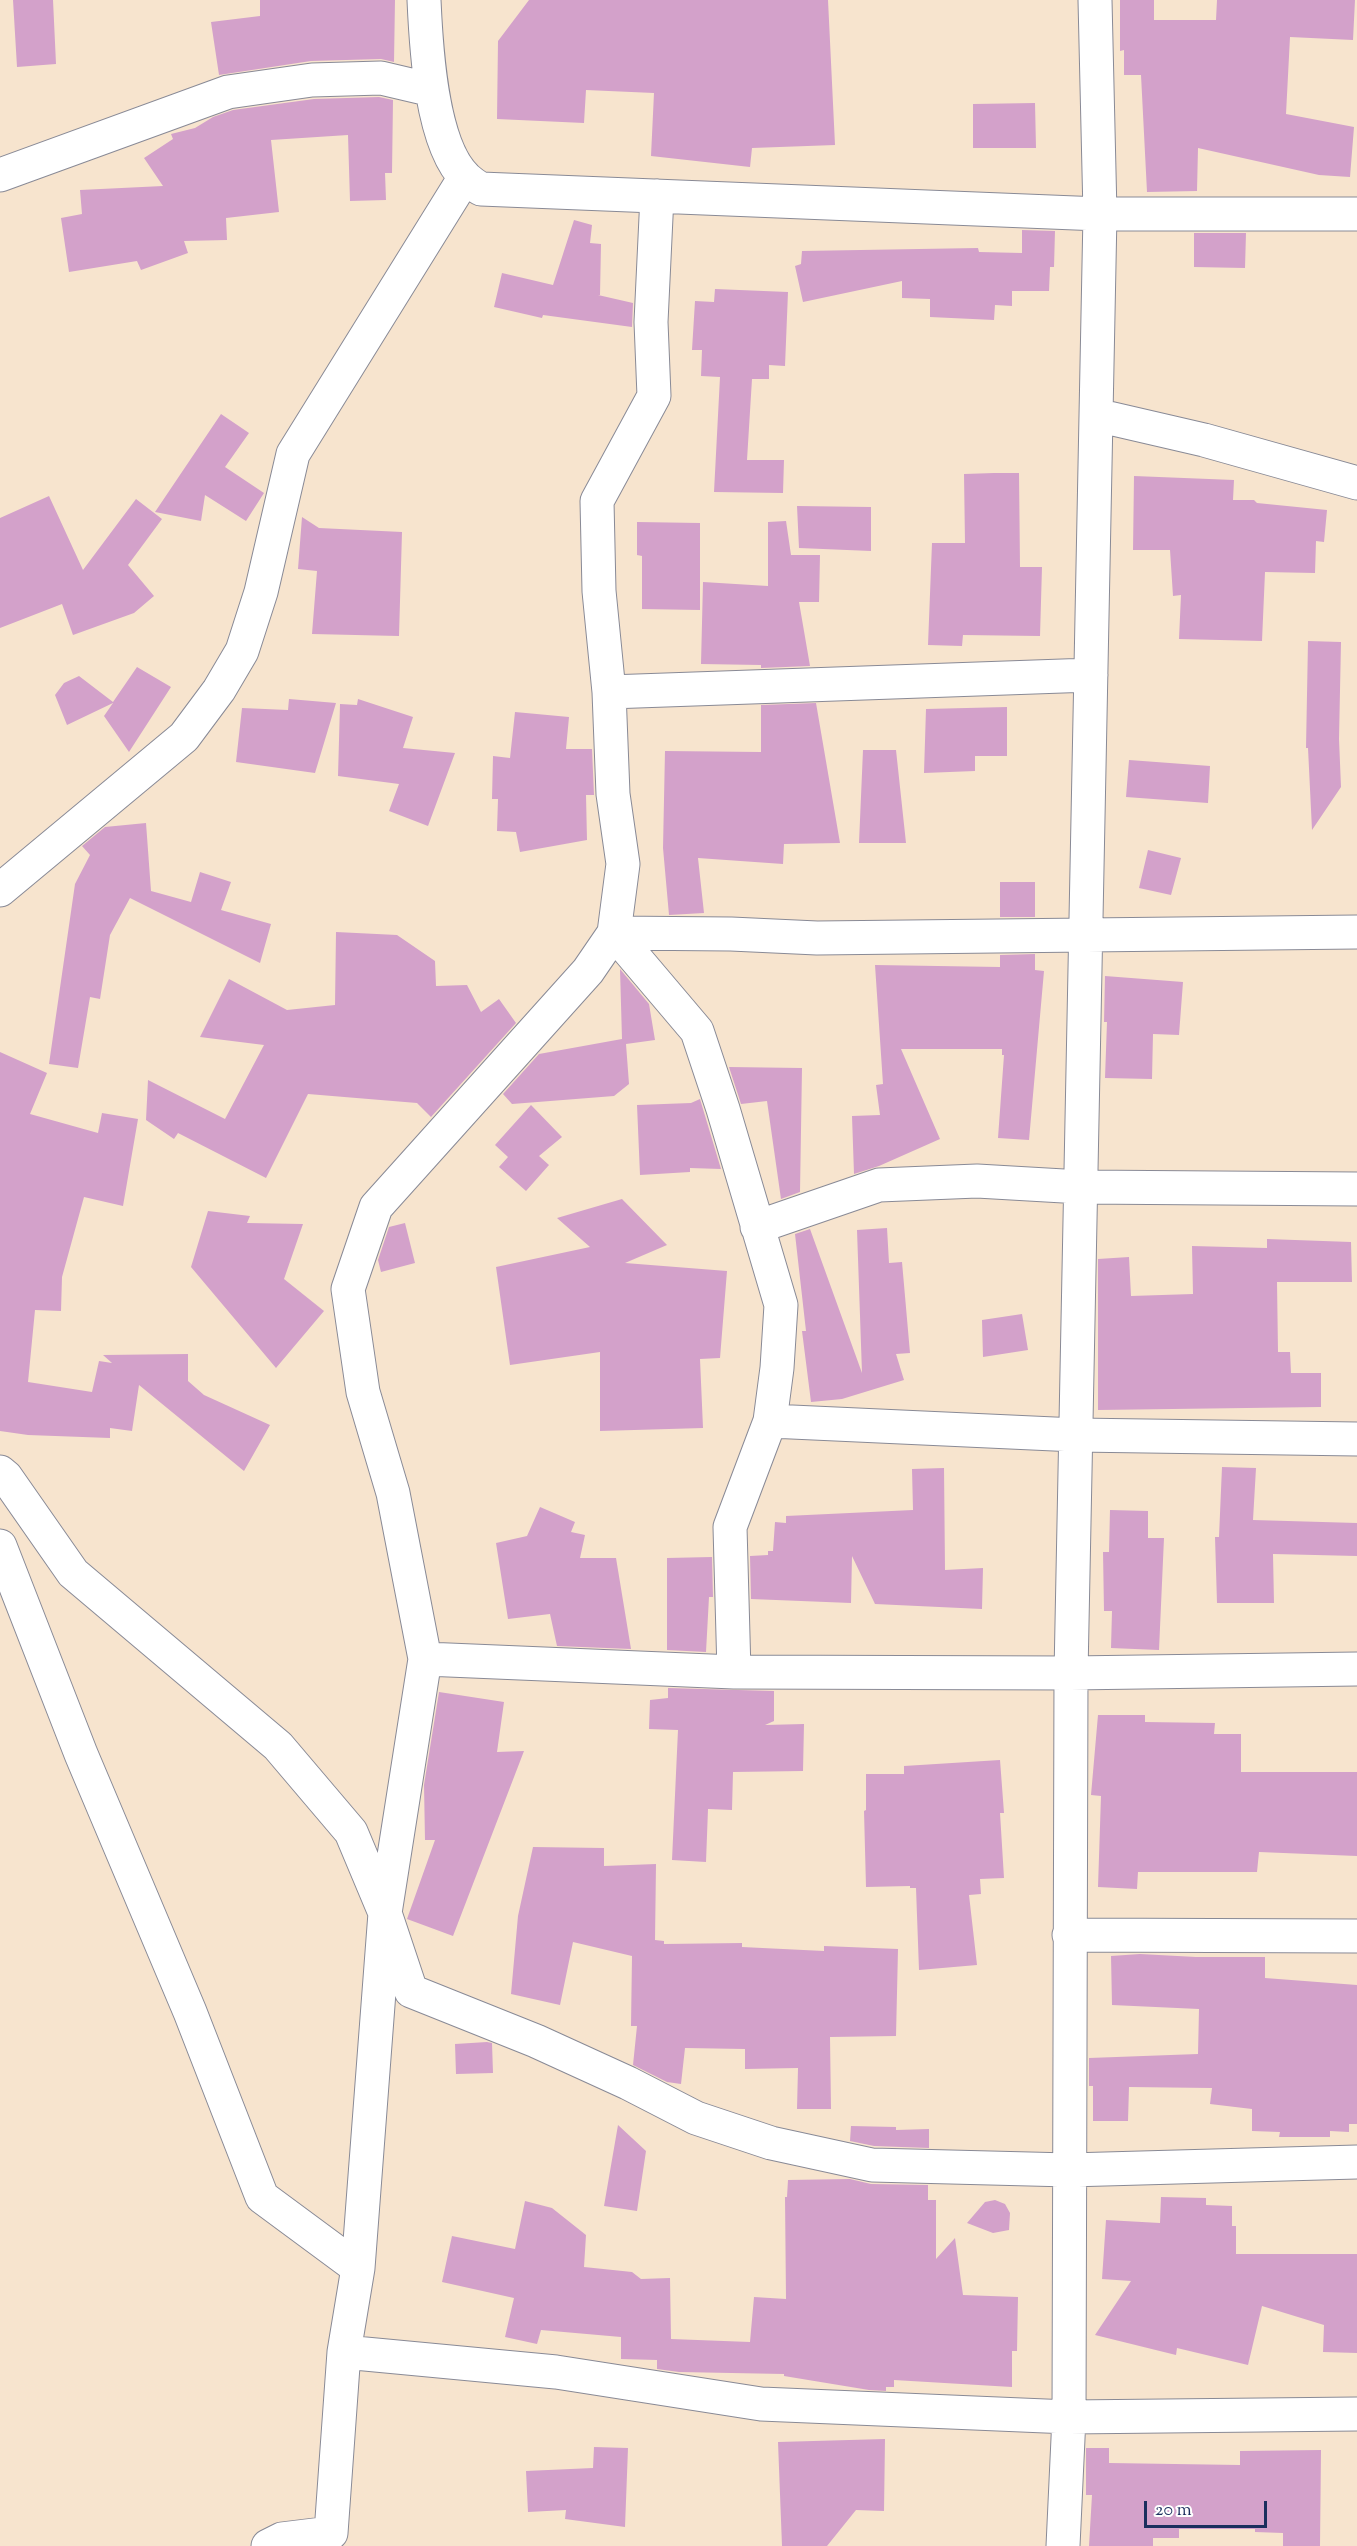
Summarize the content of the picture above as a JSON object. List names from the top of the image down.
{
  "scale_bar": "20 m"
}
